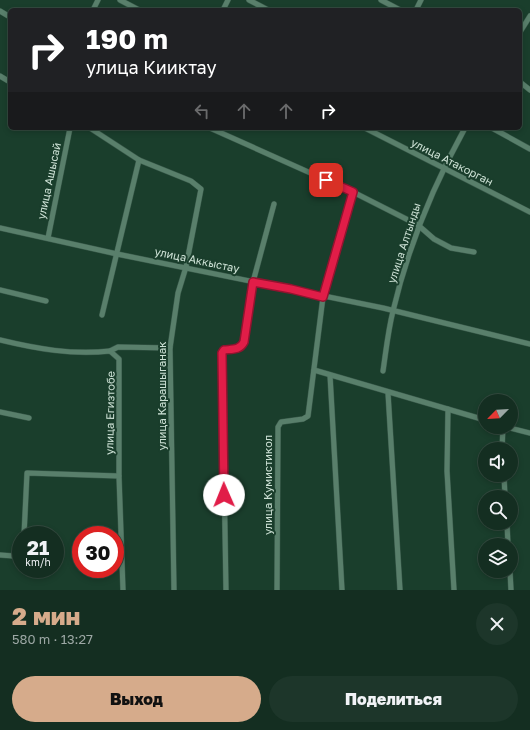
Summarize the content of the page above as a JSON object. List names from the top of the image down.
{
  "streets": {
    "street": [
      "улица Атакорган",
      "улица Ашысай",
      "улица Алтынды",
      "улица Аккыстау",
      "улица Карашыганак",
      "улица Егизтобе",
      "улица Кумистикол"
    ]
  },
  "crossings": [
    ["улица Атакорган", "улица Алтынды"],
    ["улица Ашысай", "улица Аккыстау"],
    ["улица Алтынды", "улица Аккыстау"],
    ["улица Аккыстау", "улица Карашыганак"],
    ["улица Аккыстау", "улица Кумистикол"]
  ],
  "north": "bottom left",
  "page": {
    "turn": ["190 m", "улица Кииктау"],
    "speed": "21 km/h",
    "limit": "30",
    "heading": ["2 мин", "580 m · 13:27"],
    "buttons": ["Выход", "Поделиться"]
  }
}
